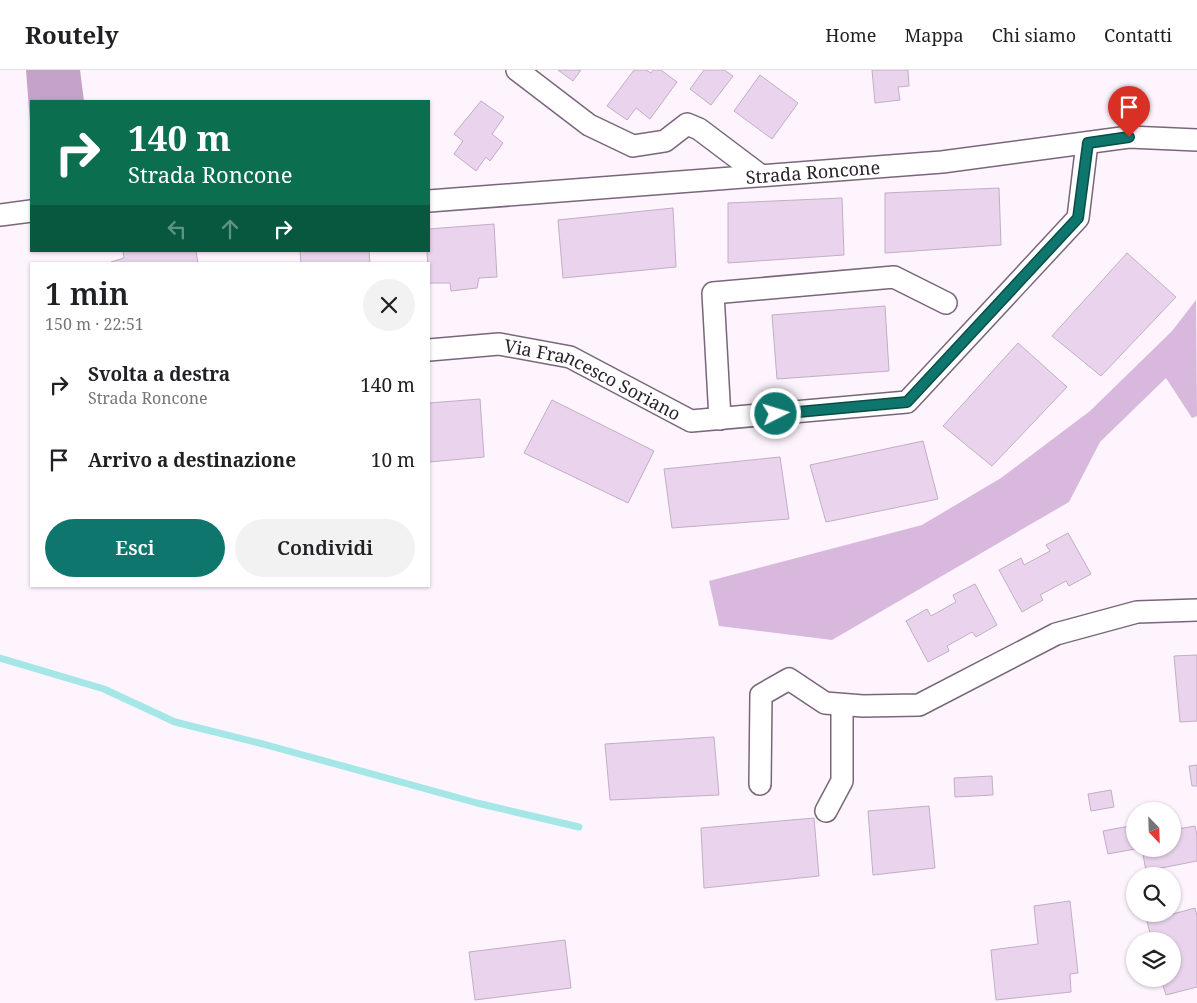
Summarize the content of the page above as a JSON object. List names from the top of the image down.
{
  "streets": {
    "street": ["Strada Roncone", "Via Francesco Soriano"]
  },
  "crossings": [
    ["Strada Roncone", "Via Francesco Soriano"]
  ],
  "north": "bottom right",
  "page": {
    "header": "Routely",
    "nav": [
      "Home",
      "Mappa",
      "Chi siamo",
      "Contatti"
    ],
    "turn": ["140 m", "Strada Roncone"],
    "heading": ["1 min", "150 m · 22:51"],
    "list": [
      {
        "name": "Svolta a destra",
        "note": "Strada Roncone",
        "value": "140 m"
      },
      {
        "name": "Arrivo a destinazione",
        "value": "10 m"
      }
    ],
    "buttons": ["Esci", "Condividi"]
  }
}
